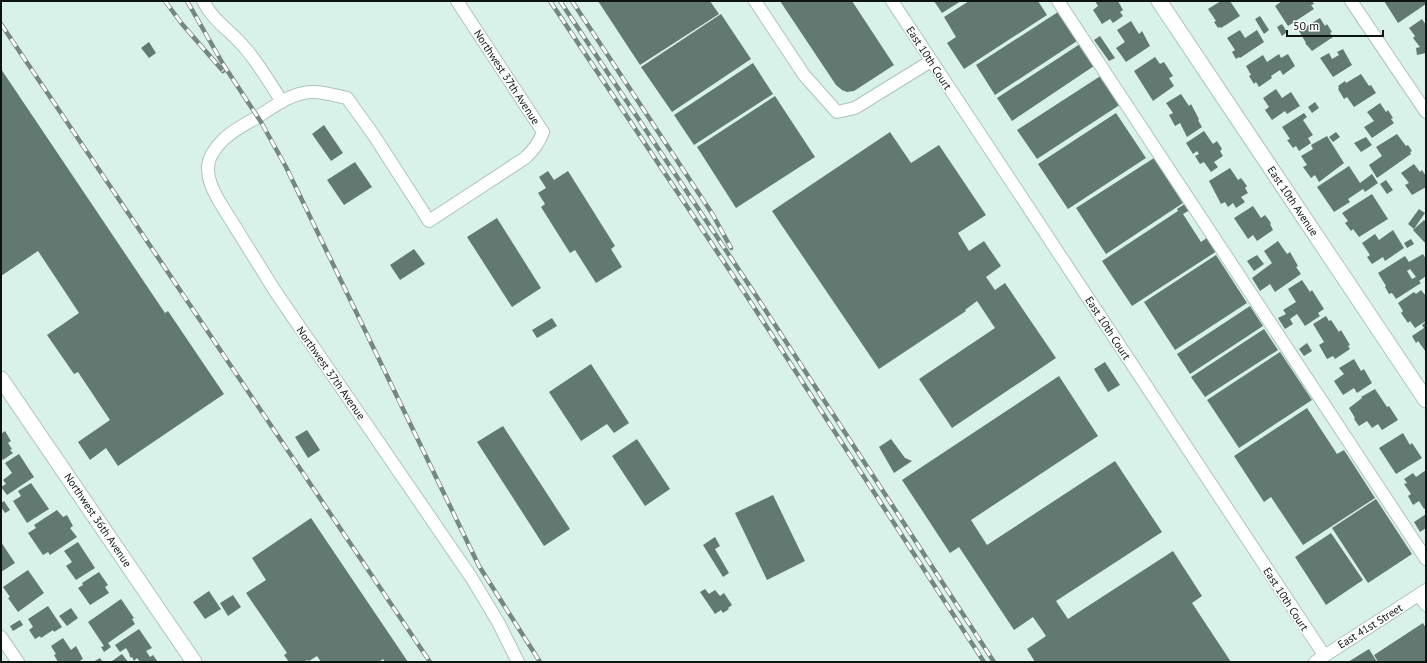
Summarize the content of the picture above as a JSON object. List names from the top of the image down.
{
  "streets": {
    "street": [
      "East 10th Court",
      "Northwest 37th Avenue",
      "East 10th Avenue",
      "Northwest 36th Avenue",
      "East 41st Street"
    ]
  },
  "crossings": [
    ["East 10th Court", "East 41st Street"]
  ],
  "scale_bar": "50 m"
}
